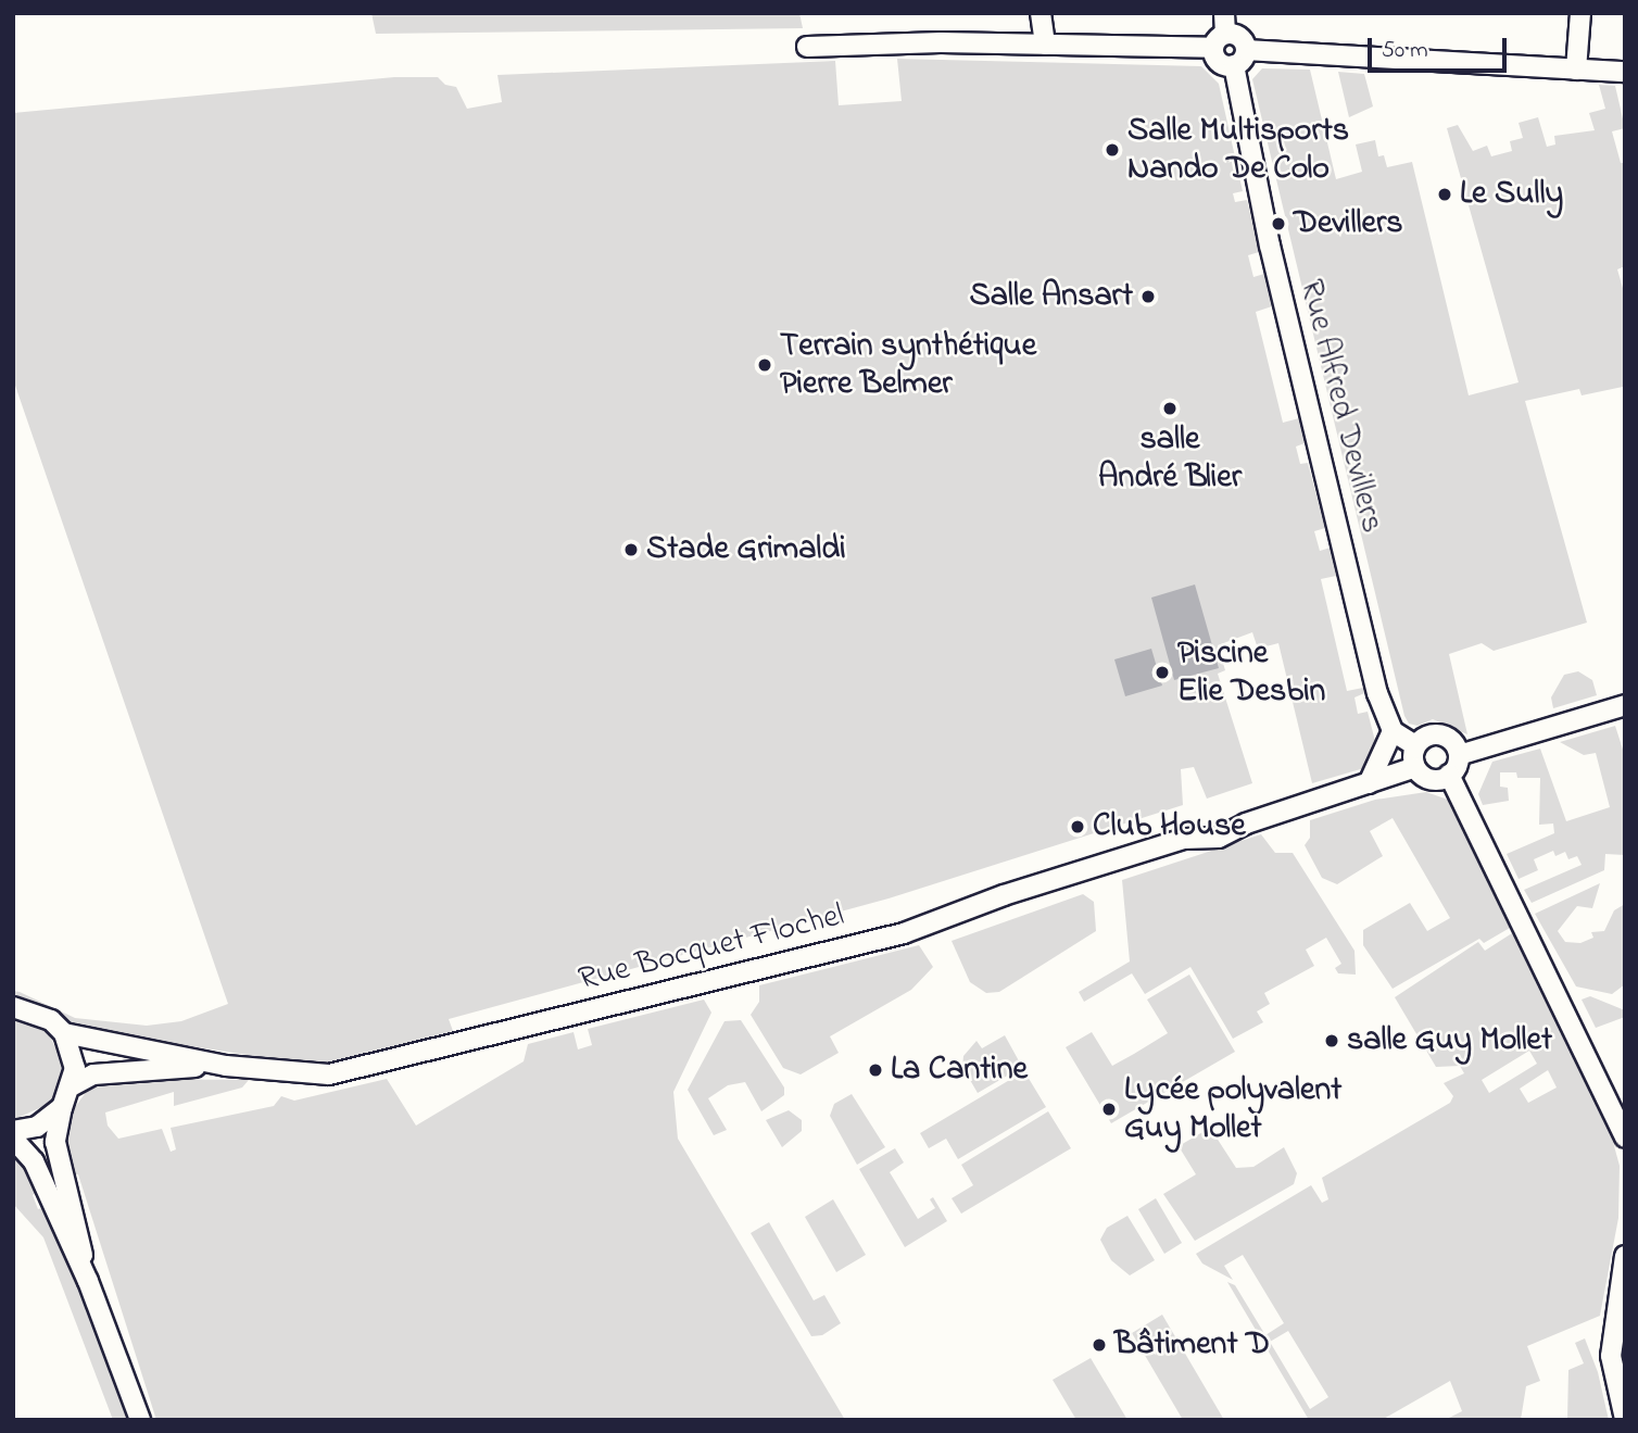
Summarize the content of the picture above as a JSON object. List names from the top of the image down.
{
  "streets": {
    "street": ["Rue Alfred Devillers", "Rue Bocquet Flochel"]
  },
  "places": [
    "Salle Multisports Nando De Colo",
    "Le Sully",
    "Devillers",
    "Salle Ansart",
    "Terrain synthétique Pierre Belmer",
    "salle André Blier",
    "Stade Grimaldi",
    "Piscine Elie Desbin",
    "Club House",
    "salle Guy Mollet",
    "La Cantine",
    "Lycée polyvalent Guy Mollet",
    "Bâtiment D"
  ],
  "scale_bar": "50 m"
}
